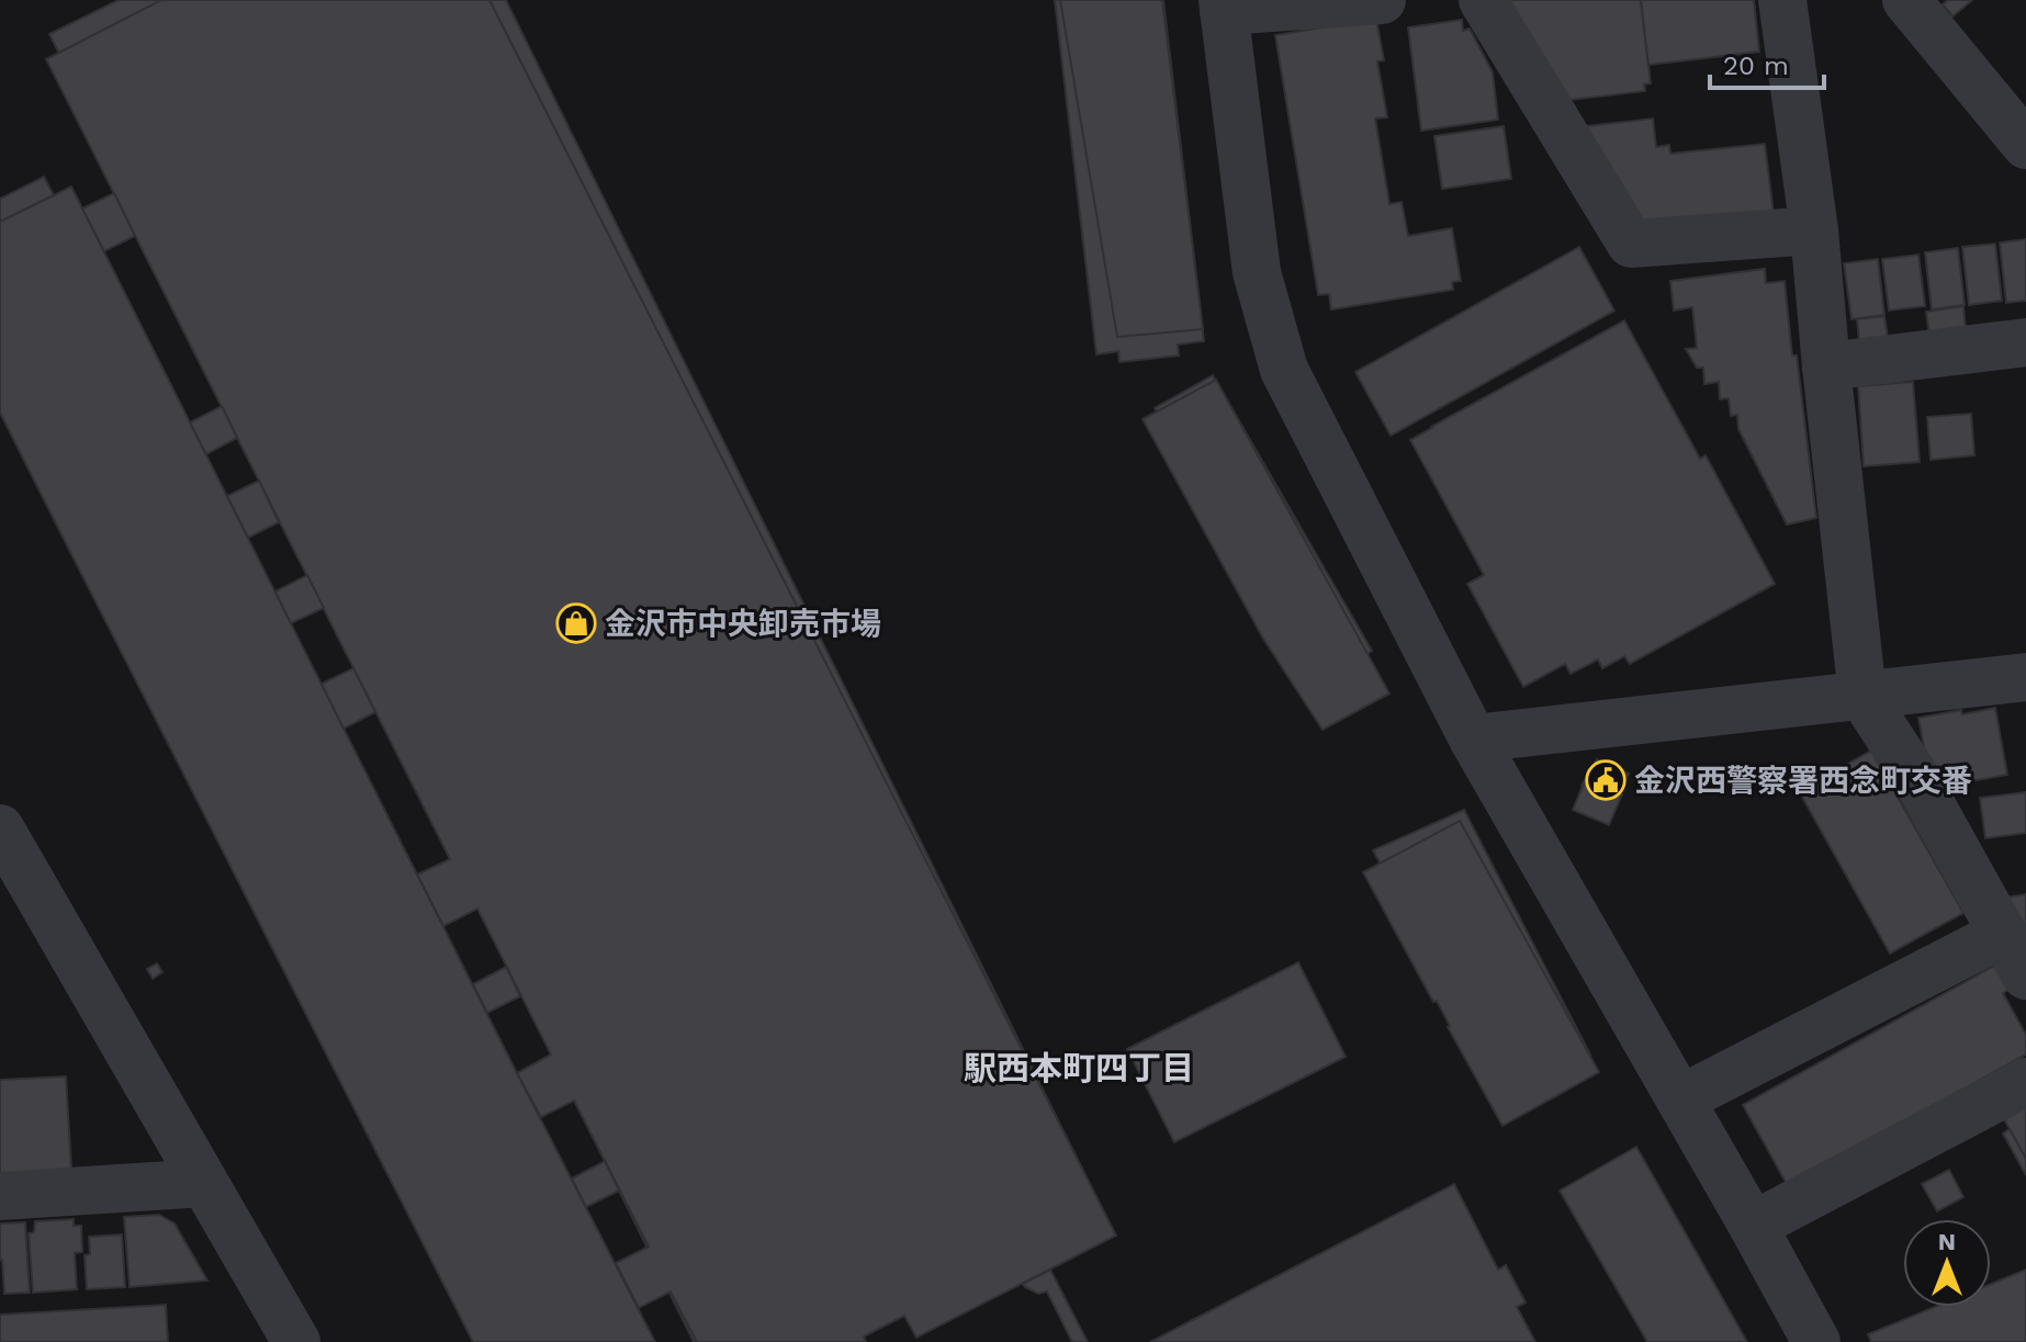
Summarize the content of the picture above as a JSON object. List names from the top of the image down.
{
  "districts": ["駅西本町四丁目"],
  "places": {
    "shop": ["金沢市中央卸売市場"],
    "public building": ["金沢西警察署西念町交番"]
  },
  "scale_bar": "20 m",
  "north": "top"
}
